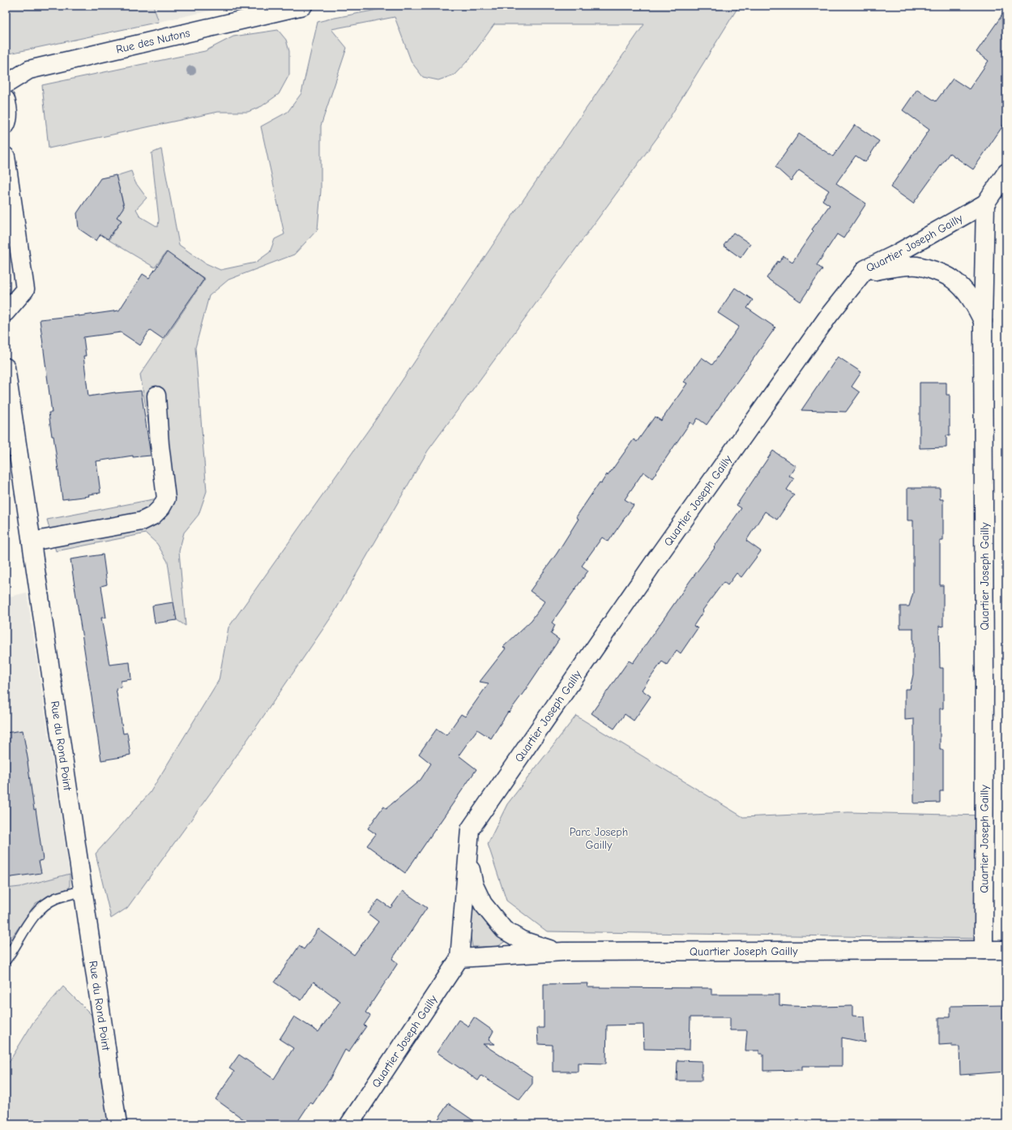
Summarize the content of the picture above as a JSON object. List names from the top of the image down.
{
  "streets": {
    "street": ["Rue des Nutons", "Quartier Joseph Gailly", "Rue du Rond Point"]
  },
  "parks": ["Parc Joseph Gailly"]
}
